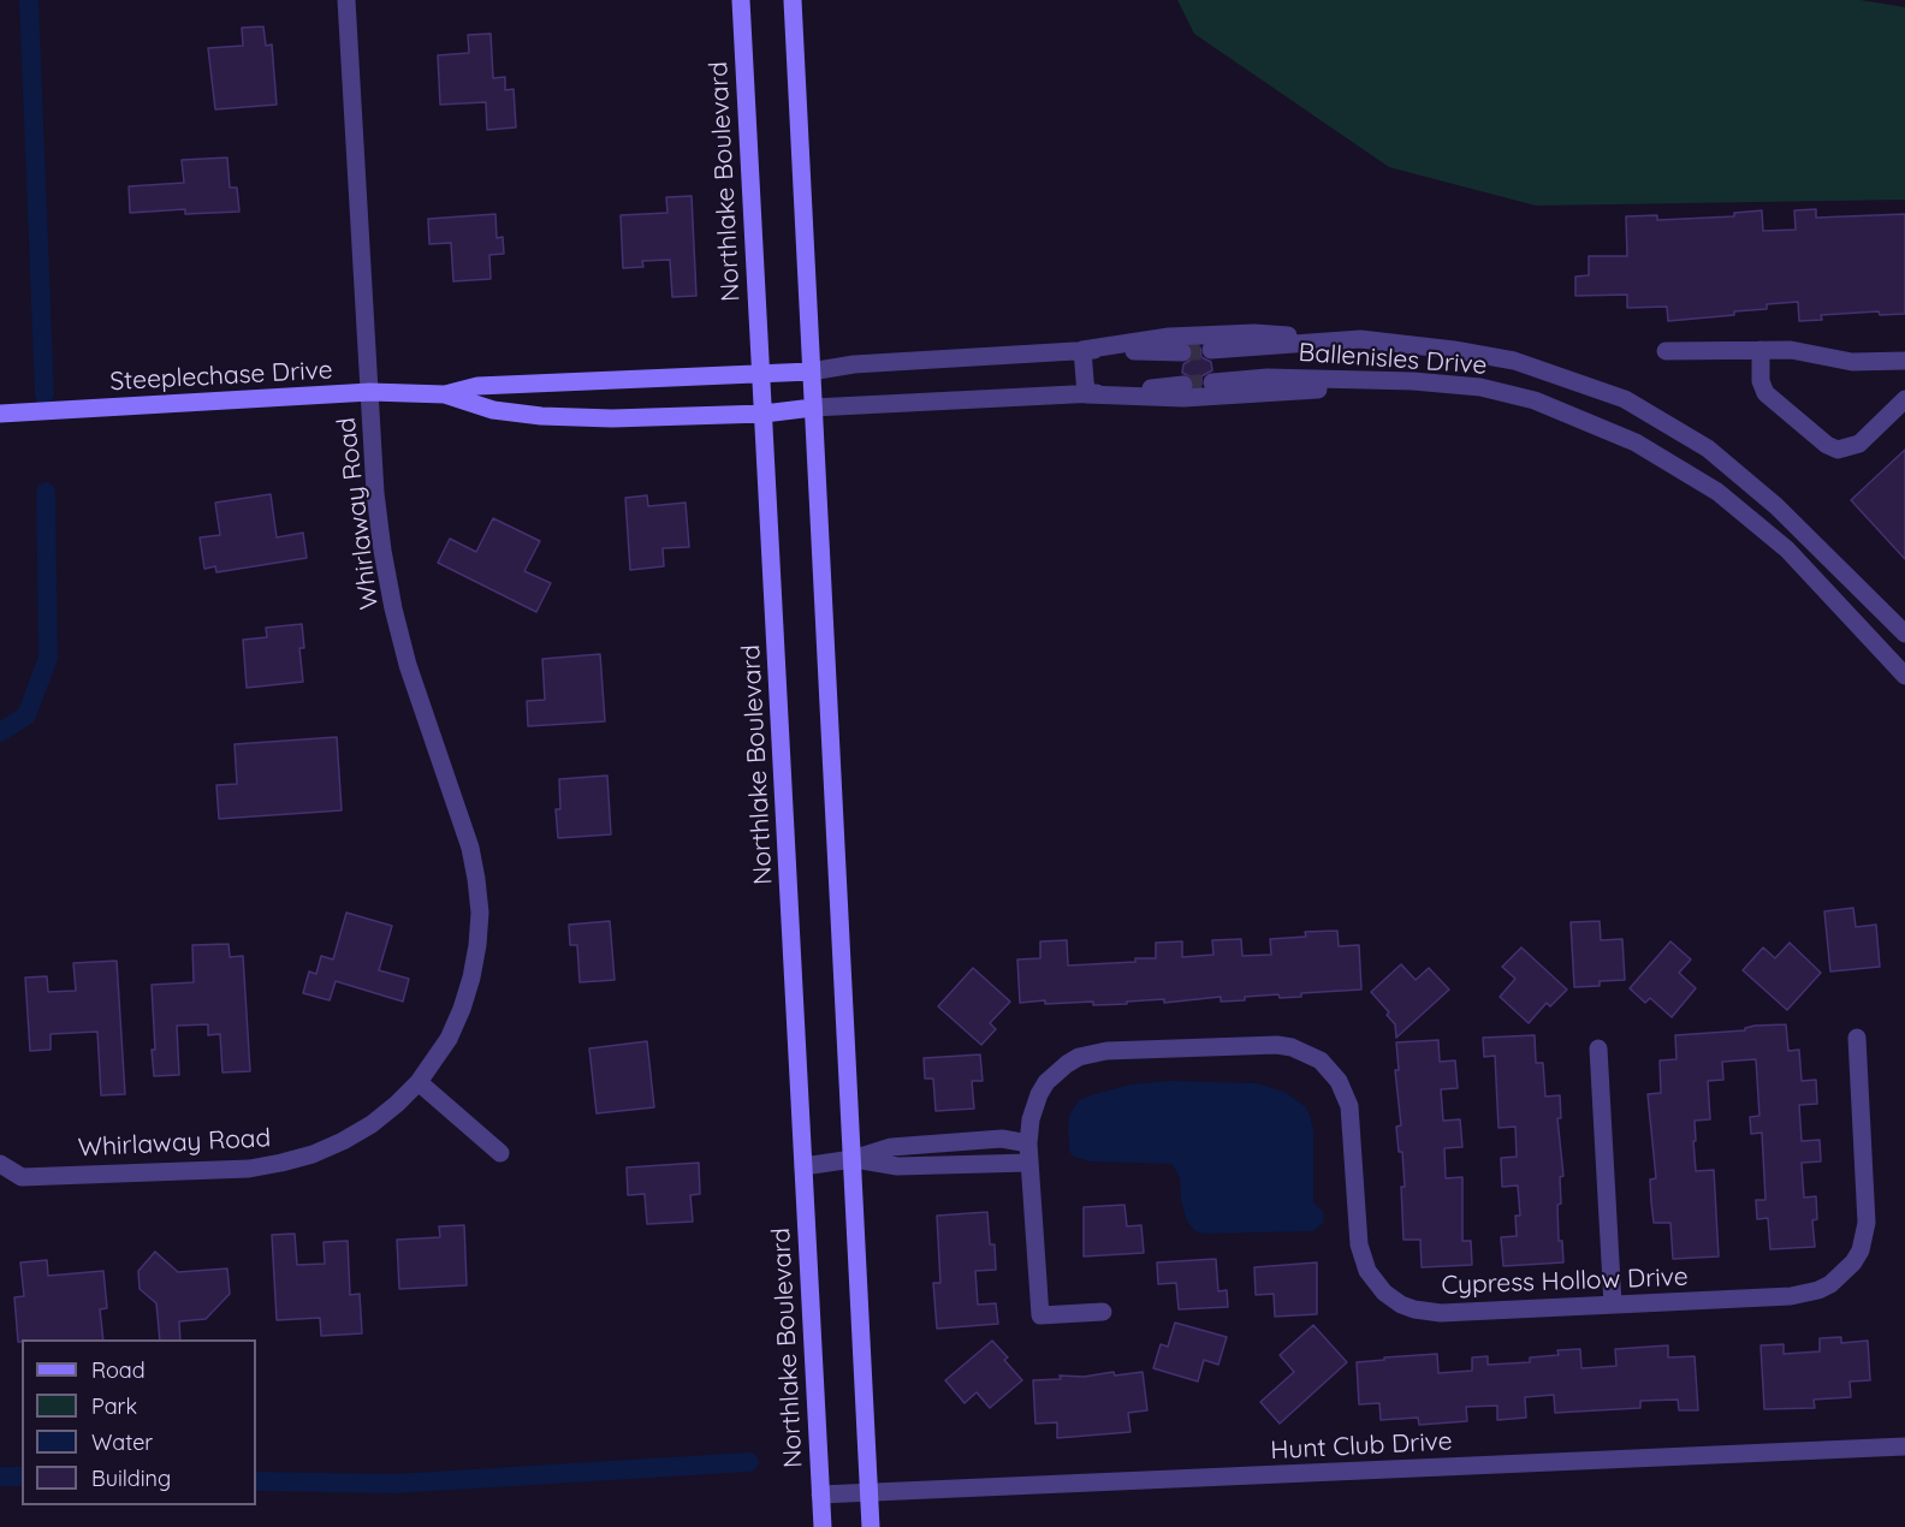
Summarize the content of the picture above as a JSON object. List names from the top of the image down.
{
  "streets": {
    "main road": ["Northlake Boulevard", "Steeplechase Drive"],
    "street": [
      "Ballenisles Drive",
      "Whirlaway Road",
      "Cypress Hollow Drive",
      "Hunt Club Drive"
    ]
  },
  "crossings": [
    ["Northlake Boulevard", "Steeplechase Drive"],
    ["Northlake Boulevard", "Hunt Club Drive"],
    ["Steeplechase Drive", "Whirlaway Road"]
  ],
  "legend": [
    "Road",
    "Park",
    "Water",
    "Building"
  ]
}
